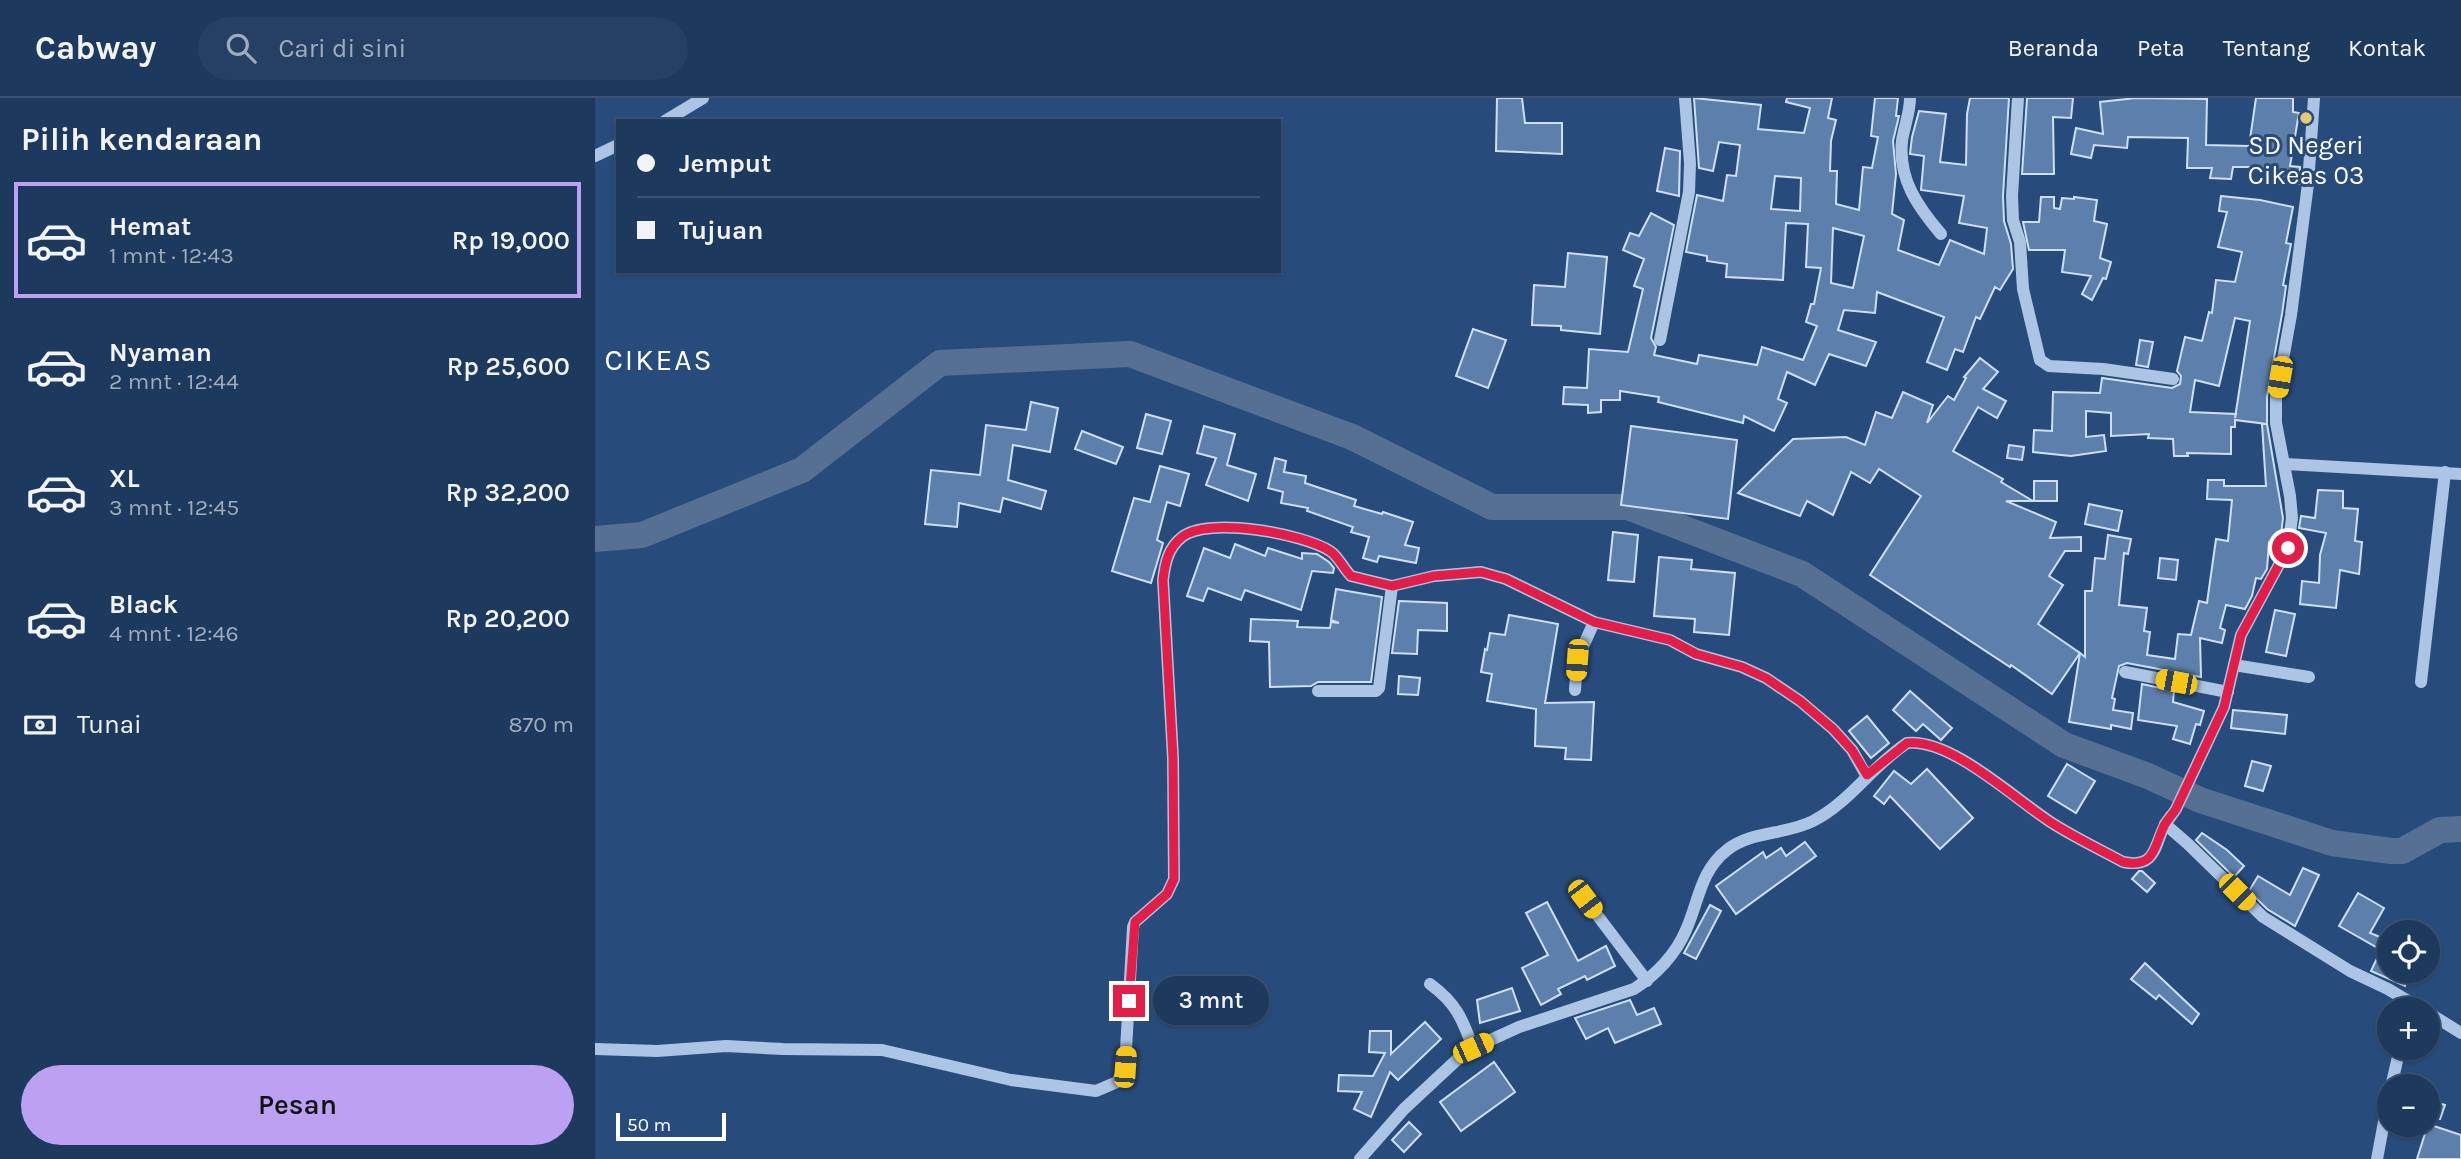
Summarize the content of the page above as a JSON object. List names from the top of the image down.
{
  "districts": ["CIKEAS"],
  "places": ["SD Negeri Cikeas 03"],
  "scale_bar": "50 m",
  "page": {
    "header": "Cabway",
    "search": "Cari di sini",
    "nav": [
      "Beranda",
      "Peta",
      "Tentang",
      "Kontak"
    ],
    "heading": "Pilih kendaraan",
    "banner": ["Jemput", "Tujuan"],
    "list": [
      {
        "name": "Hemat",
        "note": "1 mnt · 12:43",
        "value": "Rp 19,000"
      },
      {
        "name": "Nyaman",
        "note": "2 mnt · 12:44",
        "value": "Rp 25,600"
      },
      {
        "name": "XL",
        "note": "3 mnt · 12:45",
        "value": "Rp 32,200"
      },
      {
        "name": "Black",
        "note": "4 mnt · 12:46",
        "value": "Rp 20,200"
      }
    ],
    "pay": ["Tunai", "870 m"],
    "map_buttons": ["+", "−"],
    "bubble": "3 mnt",
    "buttons": "Pesan",
    "scale": "50 m"
  }
}
